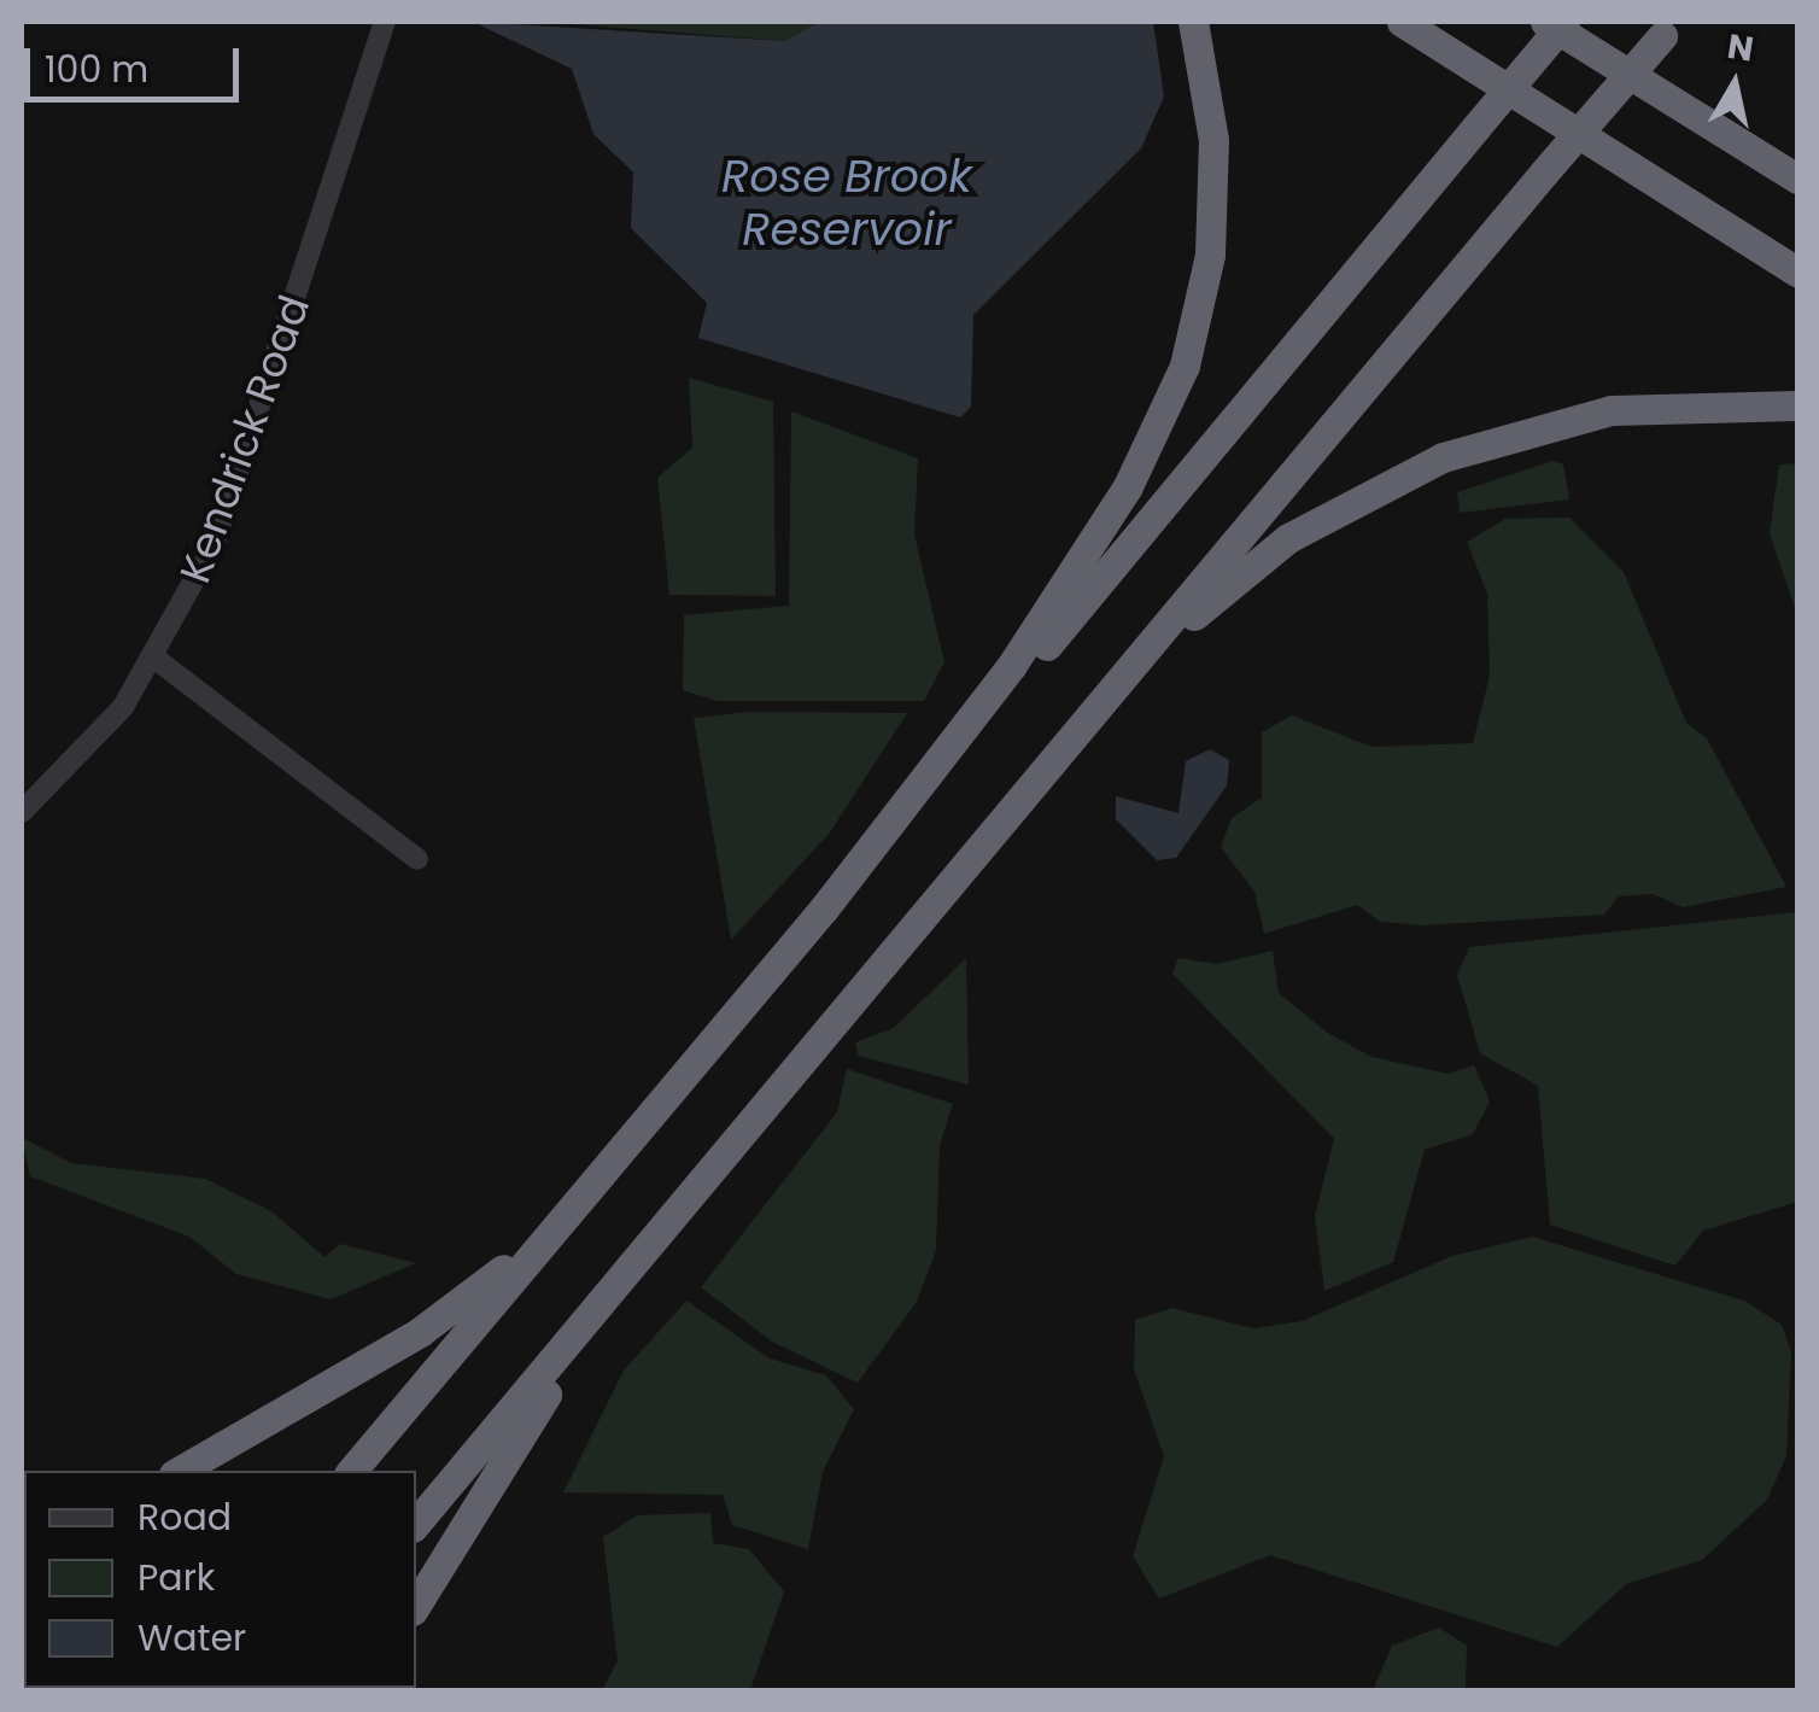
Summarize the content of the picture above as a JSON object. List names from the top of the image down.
{
  "streets": {
    "street": ["Kendrick Road"]
  },
  "water": ["Rose Brook Reservoir"],
  "legend": ["Road", "Park", "Water"],
  "scale_bar": "100 m",
  "north": "top"
}
